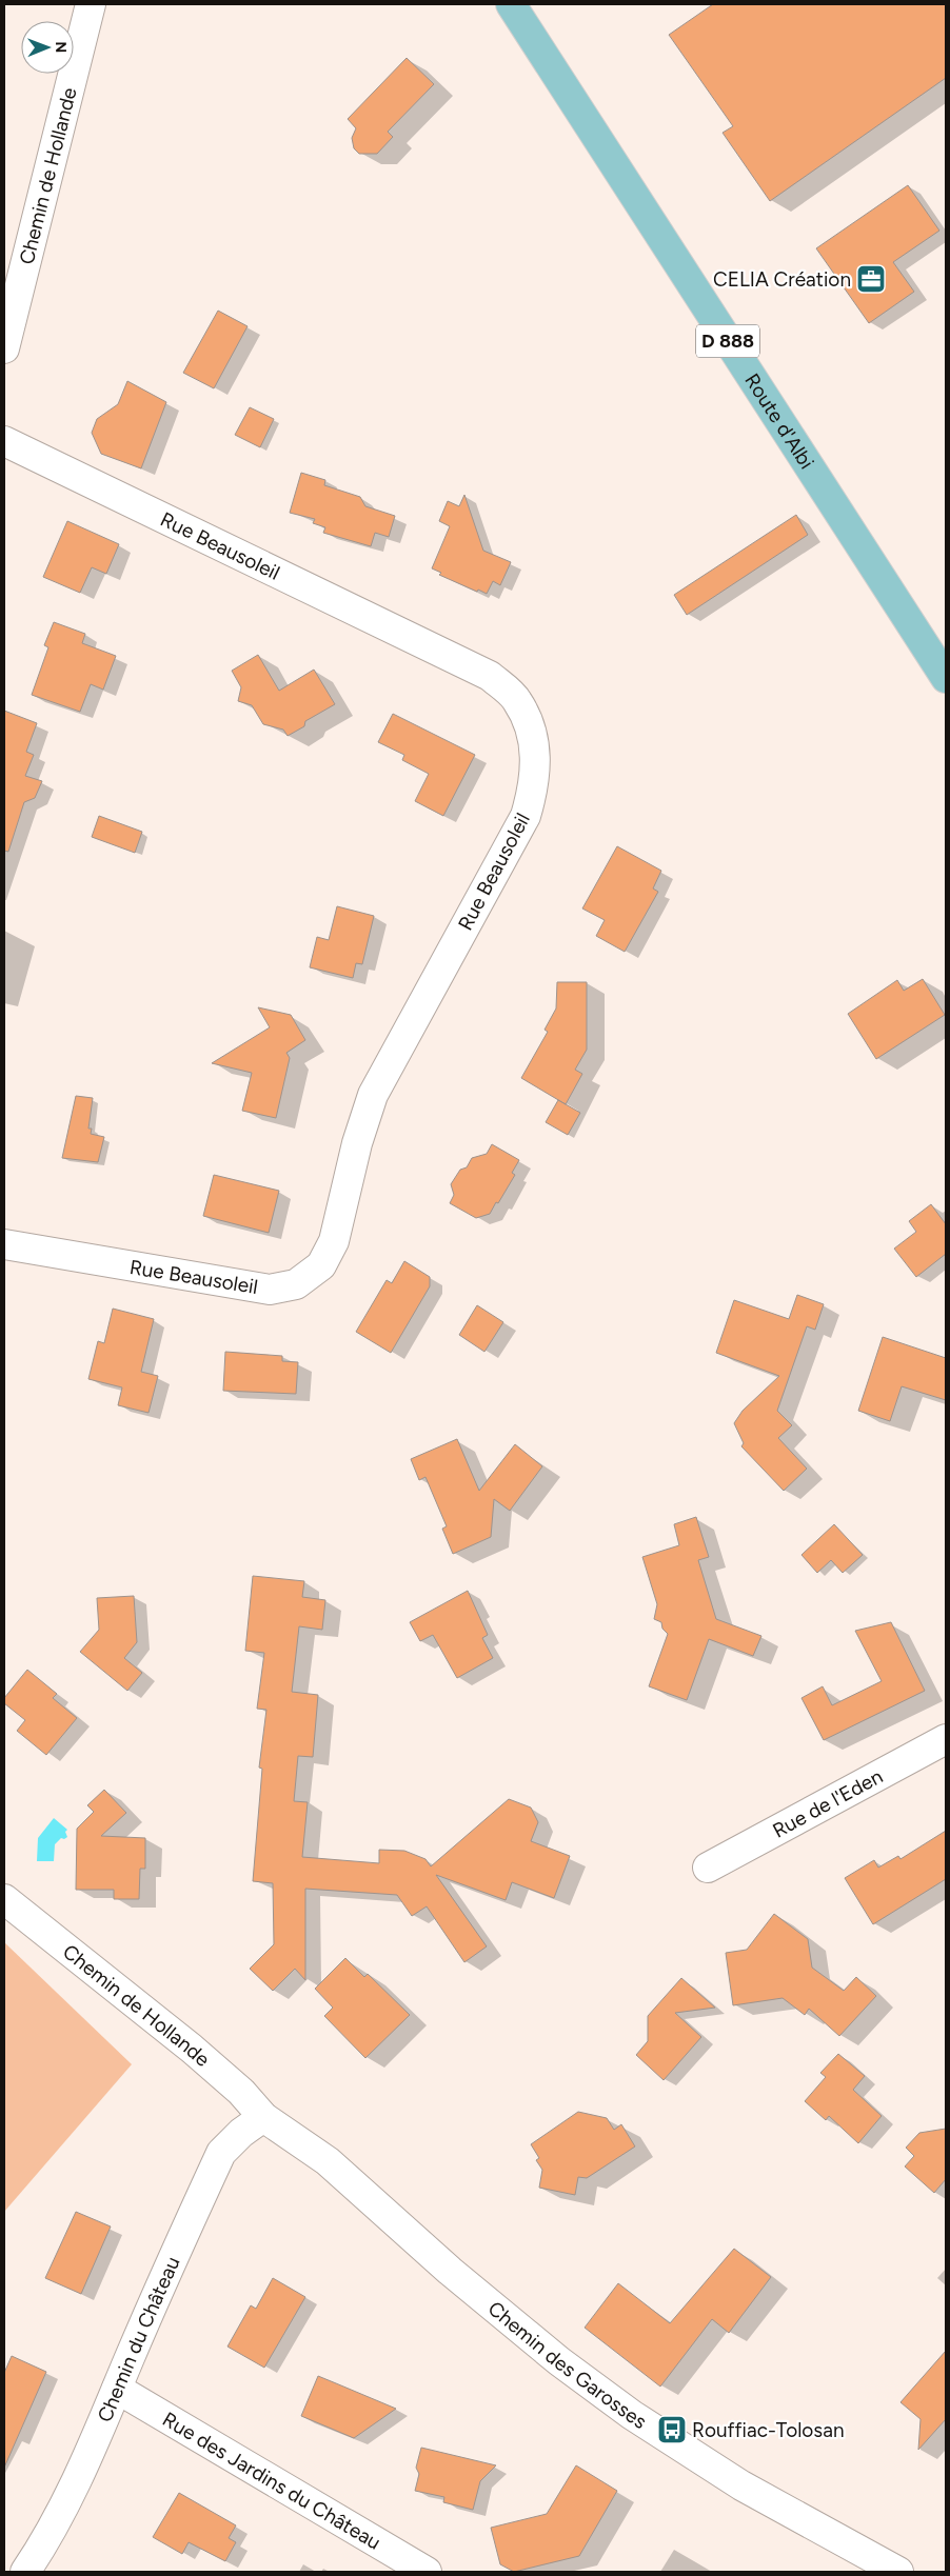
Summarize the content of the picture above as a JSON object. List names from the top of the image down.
{
  "streets": {
    "main road": ["D 888", "Route d'Albi"],
    "street": [
      "Chemin de Hollande",
      "Rue Beausoleil",
      "Rue de l'Eden",
      "Chemin du Château",
      "Chemin des Garosses",
      "Rue des Jardins du Château"
    ]
  },
  "crossings": [
    ["Chemin de Hollande", "Chemin du Château"],
    ["Chemin de Hollande", "Chemin des Garosses"],
    ["Chemin du Château", "Chemin des Garosses"],
    ["Chemin du Château", "Rue des Jardins du Château"]
  ],
  "places": {
    "office": ["CELIA Création"],
    "bus stop": ["Rouffiac-Tolosan"]
  },
  "north": "right"
}
